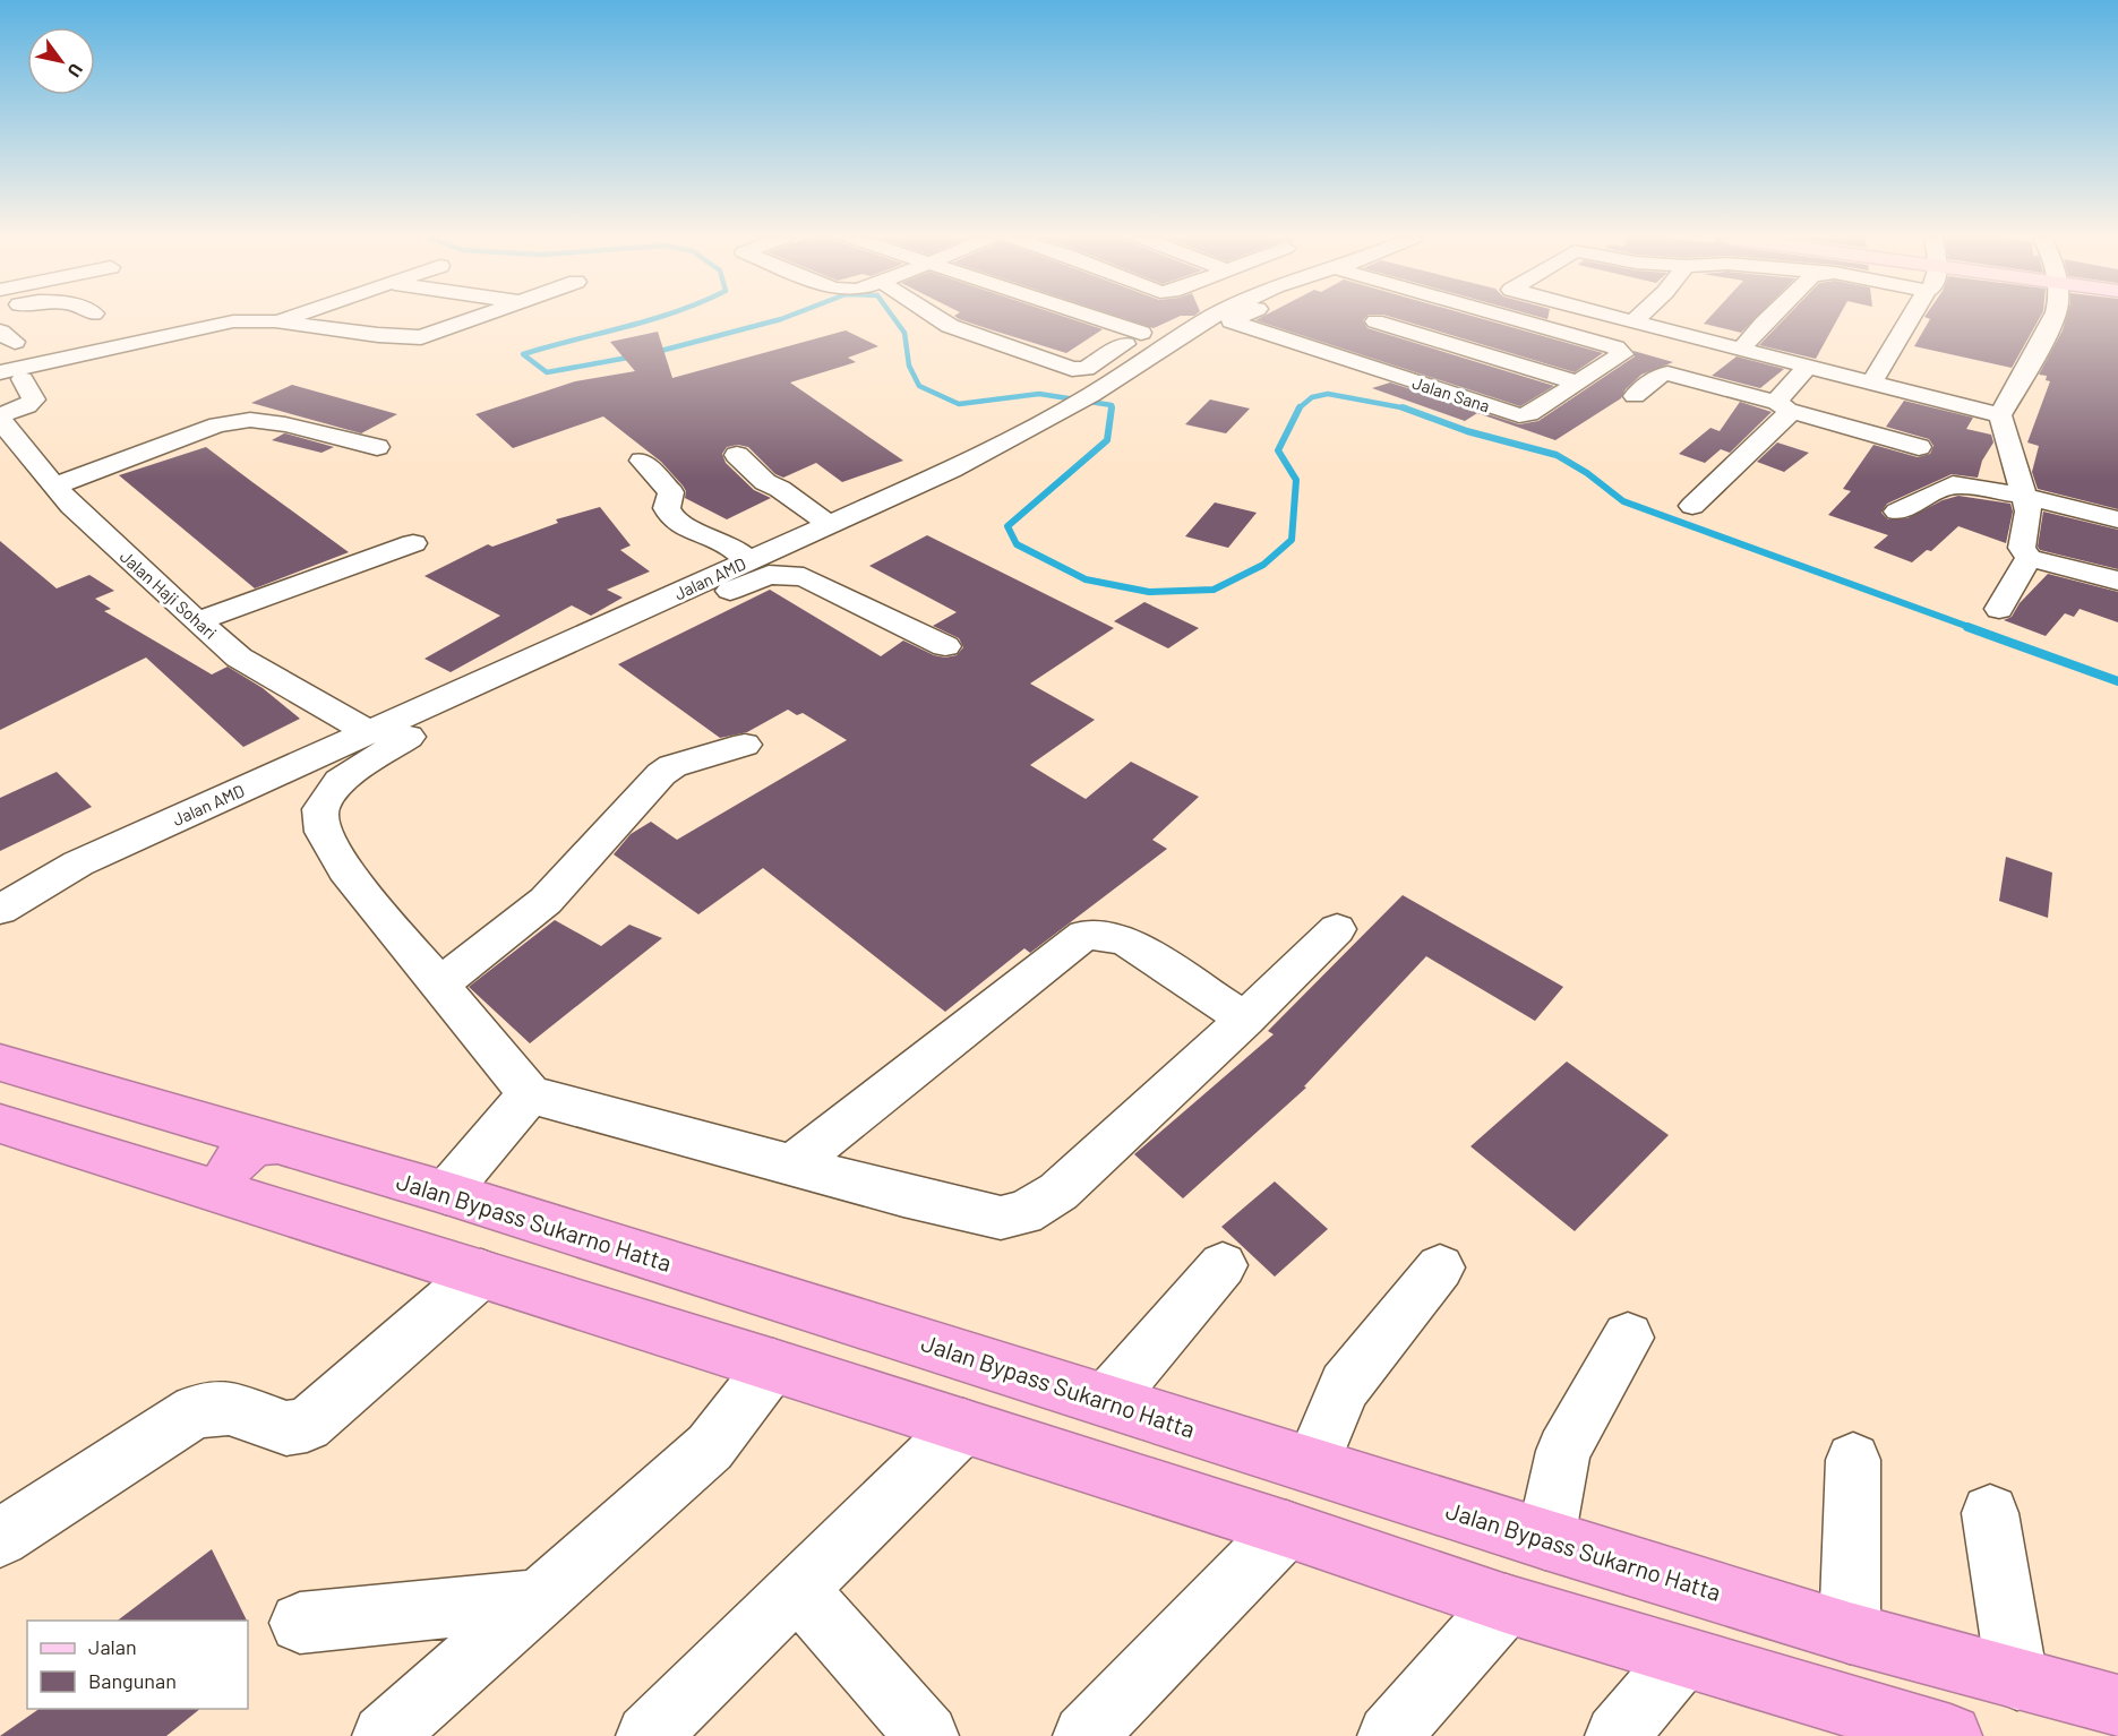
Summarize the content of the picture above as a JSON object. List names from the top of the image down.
{
  "streets": {
    "highway": ["Jalan Bypass Sukarno Hatta"],
    "street": ["Jalan Sana", "Jalan AMD", "Jalan Haji Sohari"]
  },
  "crossings": [
    ["Jalan AMD", "Jalan Haji Sohari"]
  ],
  "legend": ["Jalan", "Bangunan"],
  "north": "bottom right"
}
